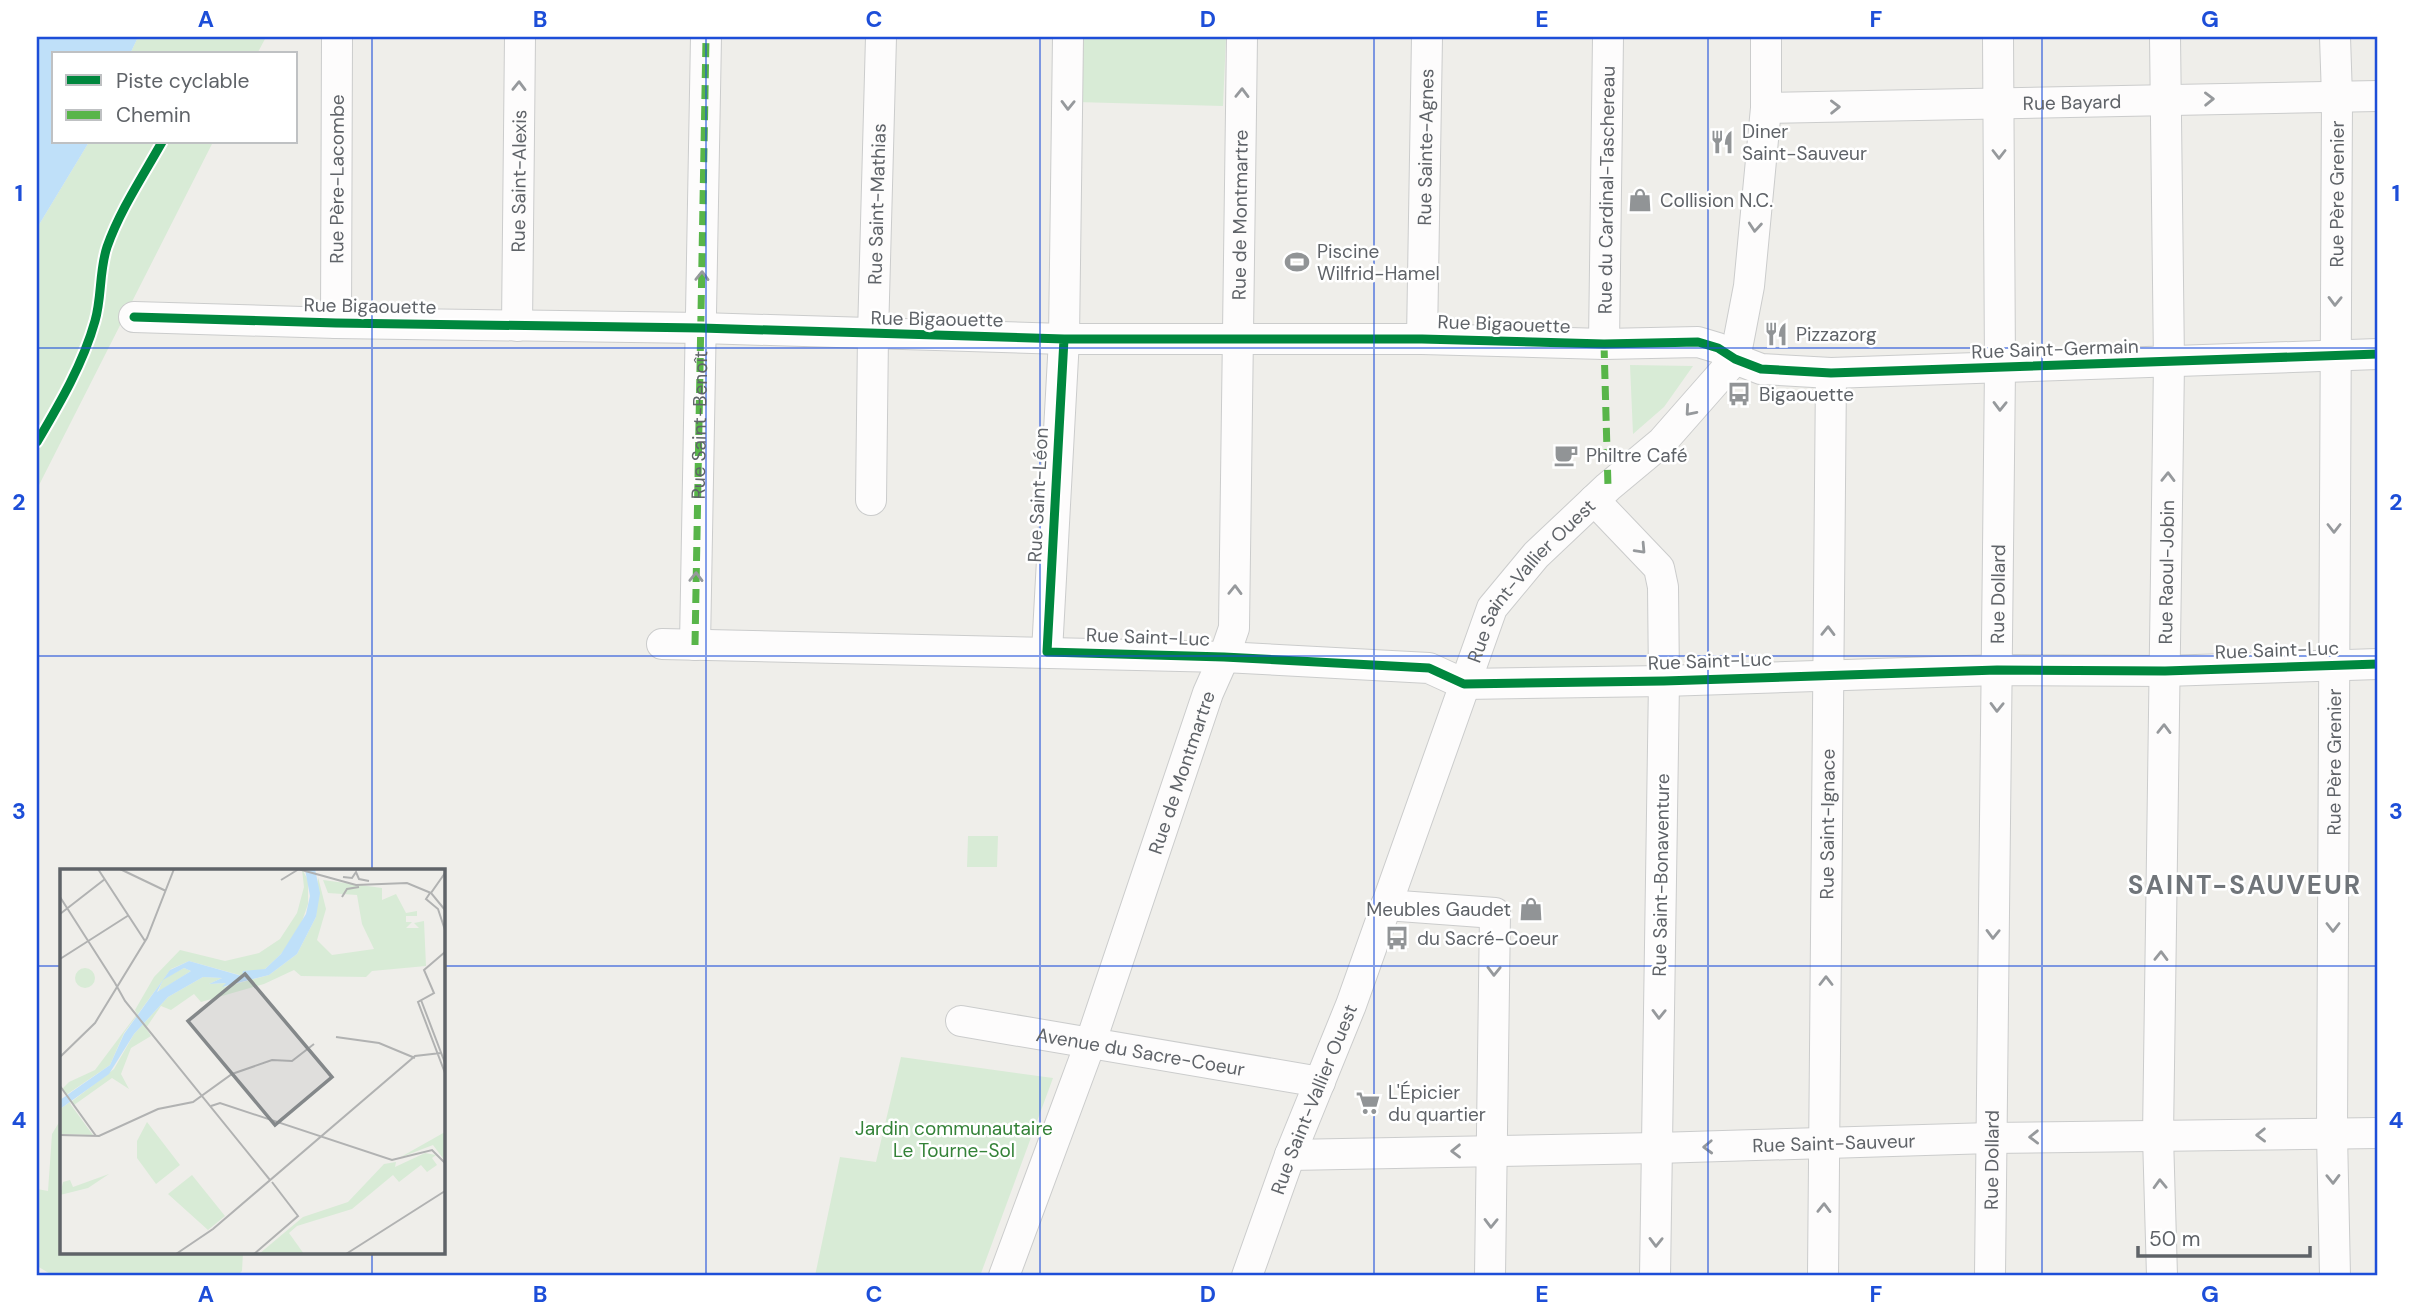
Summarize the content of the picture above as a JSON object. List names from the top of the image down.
{
  "streets": {
    "street": [
      "Rue Bayard",
      "Rue Sainte-Agnes",
      "Rue Père-Lacombe",
      "Rue Saint-Alexis",
      "Rue du Cardinal-Taschereau",
      "Rue Père Grenier",
      "Rue Saint-Mathias",
      "Rue de Montmartre",
      "Rue Bigaouette",
      "Rue Saint-Germain",
      "Rue Saint-Benoît",
      "Rue Saint-Léon",
      "Rue Raoul-Jobin",
      "Rue Saint-Vallier Ouest",
      "Rue Dollard",
      "Rue Saint-Luc",
      "Rue Saint-Ignace",
      "Rue Saint-Bonaventure",
      "Avenue du Sacre-Coeur",
      "Rue Saint-Sauveur"
    ]
  },
  "crossings": [
    ["Rue Bayard", "Rue Père Grenier"],
    ["Rue Bayard", "Rue Raoul-Jobin"],
    ["Rue Bayard", "Rue Dollard"],
    ["Rue Sainte-Agnes", "Rue Bigaouette"],
    ["Rue Père-Lacombe", "Rue Bigaouette"],
    ["Rue Saint-Alexis", "Rue Bigaouette"],
    ["Rue du Cardinal-Taschereau", "Rue Bigaouette"],
    ["Rue Père Grenier", "Rue Saint-Germain"],
    ["Rue Père Grenier", "Rue Saint-Luc"],
    ["Rue Père Grenier", "Rue Saint-Sauveur"],
    ["Rue Saint-Mathias", "Rue Bigaouette"],
    ["Rue de Montmartre", "Rue Bigaouette"],
    ["Rue de Montmartre", "Rue Saint-Luc"],
    ["Rue de Montmartre", "Avenue du Sacre-Coeur"],
    ["Rue Bigaouette", "Rue Saint-Germain"],
    ["Rue Bigaouette", "Rue Saint-Benoît"],
    ["Rue Bigaouette", "Rue Saint-Léon"],
    ["Rue Bigaouette", "Rue Saint-Vallier Ouest"],
    ["Rue Saint-Germain", "Rue Raoul-Jobin"],
    ["Rue Saint-Germain", "Rue Saint-Vallier Ouest"],
    ["Rue Saint-Germain", "Rue Dollard"],
    ["Rue Saint-Germain", "Rue Saint-Ignace"],
    ["Rue Saint-Benoît", "Rue Saint-Luc"],
    ["Rue Saint-Léon", "Rue Saint-Luc"],
    ["Rue Raoul-Jobin", "Rue Saint-Luc"],
    ["Rue Raoul-Jobin", "Rue Saint-Sauveur"],
    ["Rue Saint-Vallier Ouest", "Rue Saint-Luc"],
    ["Rue Saint-Vallier Ouest", "Rue Saint-Bonaventure"],
    ["Rue Saint-Vallier Ouest", "Avenue du Sacre-Coeur"],
    ["Rue Saint-Vallier Ouest", "Rue Saint-Sauveur"],
    ["Rue Dollard", "Rue Saint-Luc"],
    ["Rue Dollard", "Rue Saint-Sauveur"],
    ["Rue Saint-Luc", "Rue Saint-Ignace"],
    ["Rue Saint-Luc", "Rue Saint-Bonaventure"],
    ["Rue Saint-Ignace", "Rue Saint-Sauveur"],
    ["Rue Saint-Bonaventure", "Rue Saint-Sauveur"]
  ],
  "one_way": [
    "Rue Bayard",
    "Rue Saint-Alexis",
    "Rue Père Grenier",
    "Rue de Montmartre",
    "Rue Saint-Benoît",
    "Rue Saint-Léon",
    "Rue Raoul-Jobin",
    "Rue Dollard",
    "Rue Saint-Ignace",
    "Rue Saint-Bonaventure",
    "Rue Saint-Sauveur"
  ],
  "districts": ["SAINT-SAUVEUR"],
  "parks": ["Jardin communautaire Le Tourne-Sol"],
  "places": {
    "restaurant": ["Diner Saint-Sauveur", "Pizzazorg"],
    "shop": ["Collision N.C.", "Meubles Gaudet"],
    "sports": ["Piscine Wilfrid-Hamel"],
    "bus stop": ["Bigaouette", "du Sacré-Coeur"],
    "cafe": ["Philtre Café"],
    "supermarket": ["L'Épicier du quartier"]
  },
  "legend": ["Piste cyclable", "Chemin"],
  "scale_bar": "50 m",
  "grid": {
    "columns": [
      "A",
      "B",
      "C",
      "D",
      "E",
      "F",
      "G"
    ],
    "rows": [
      "1",
      "2",
      "3",
      "4"
    ]
  }
}
